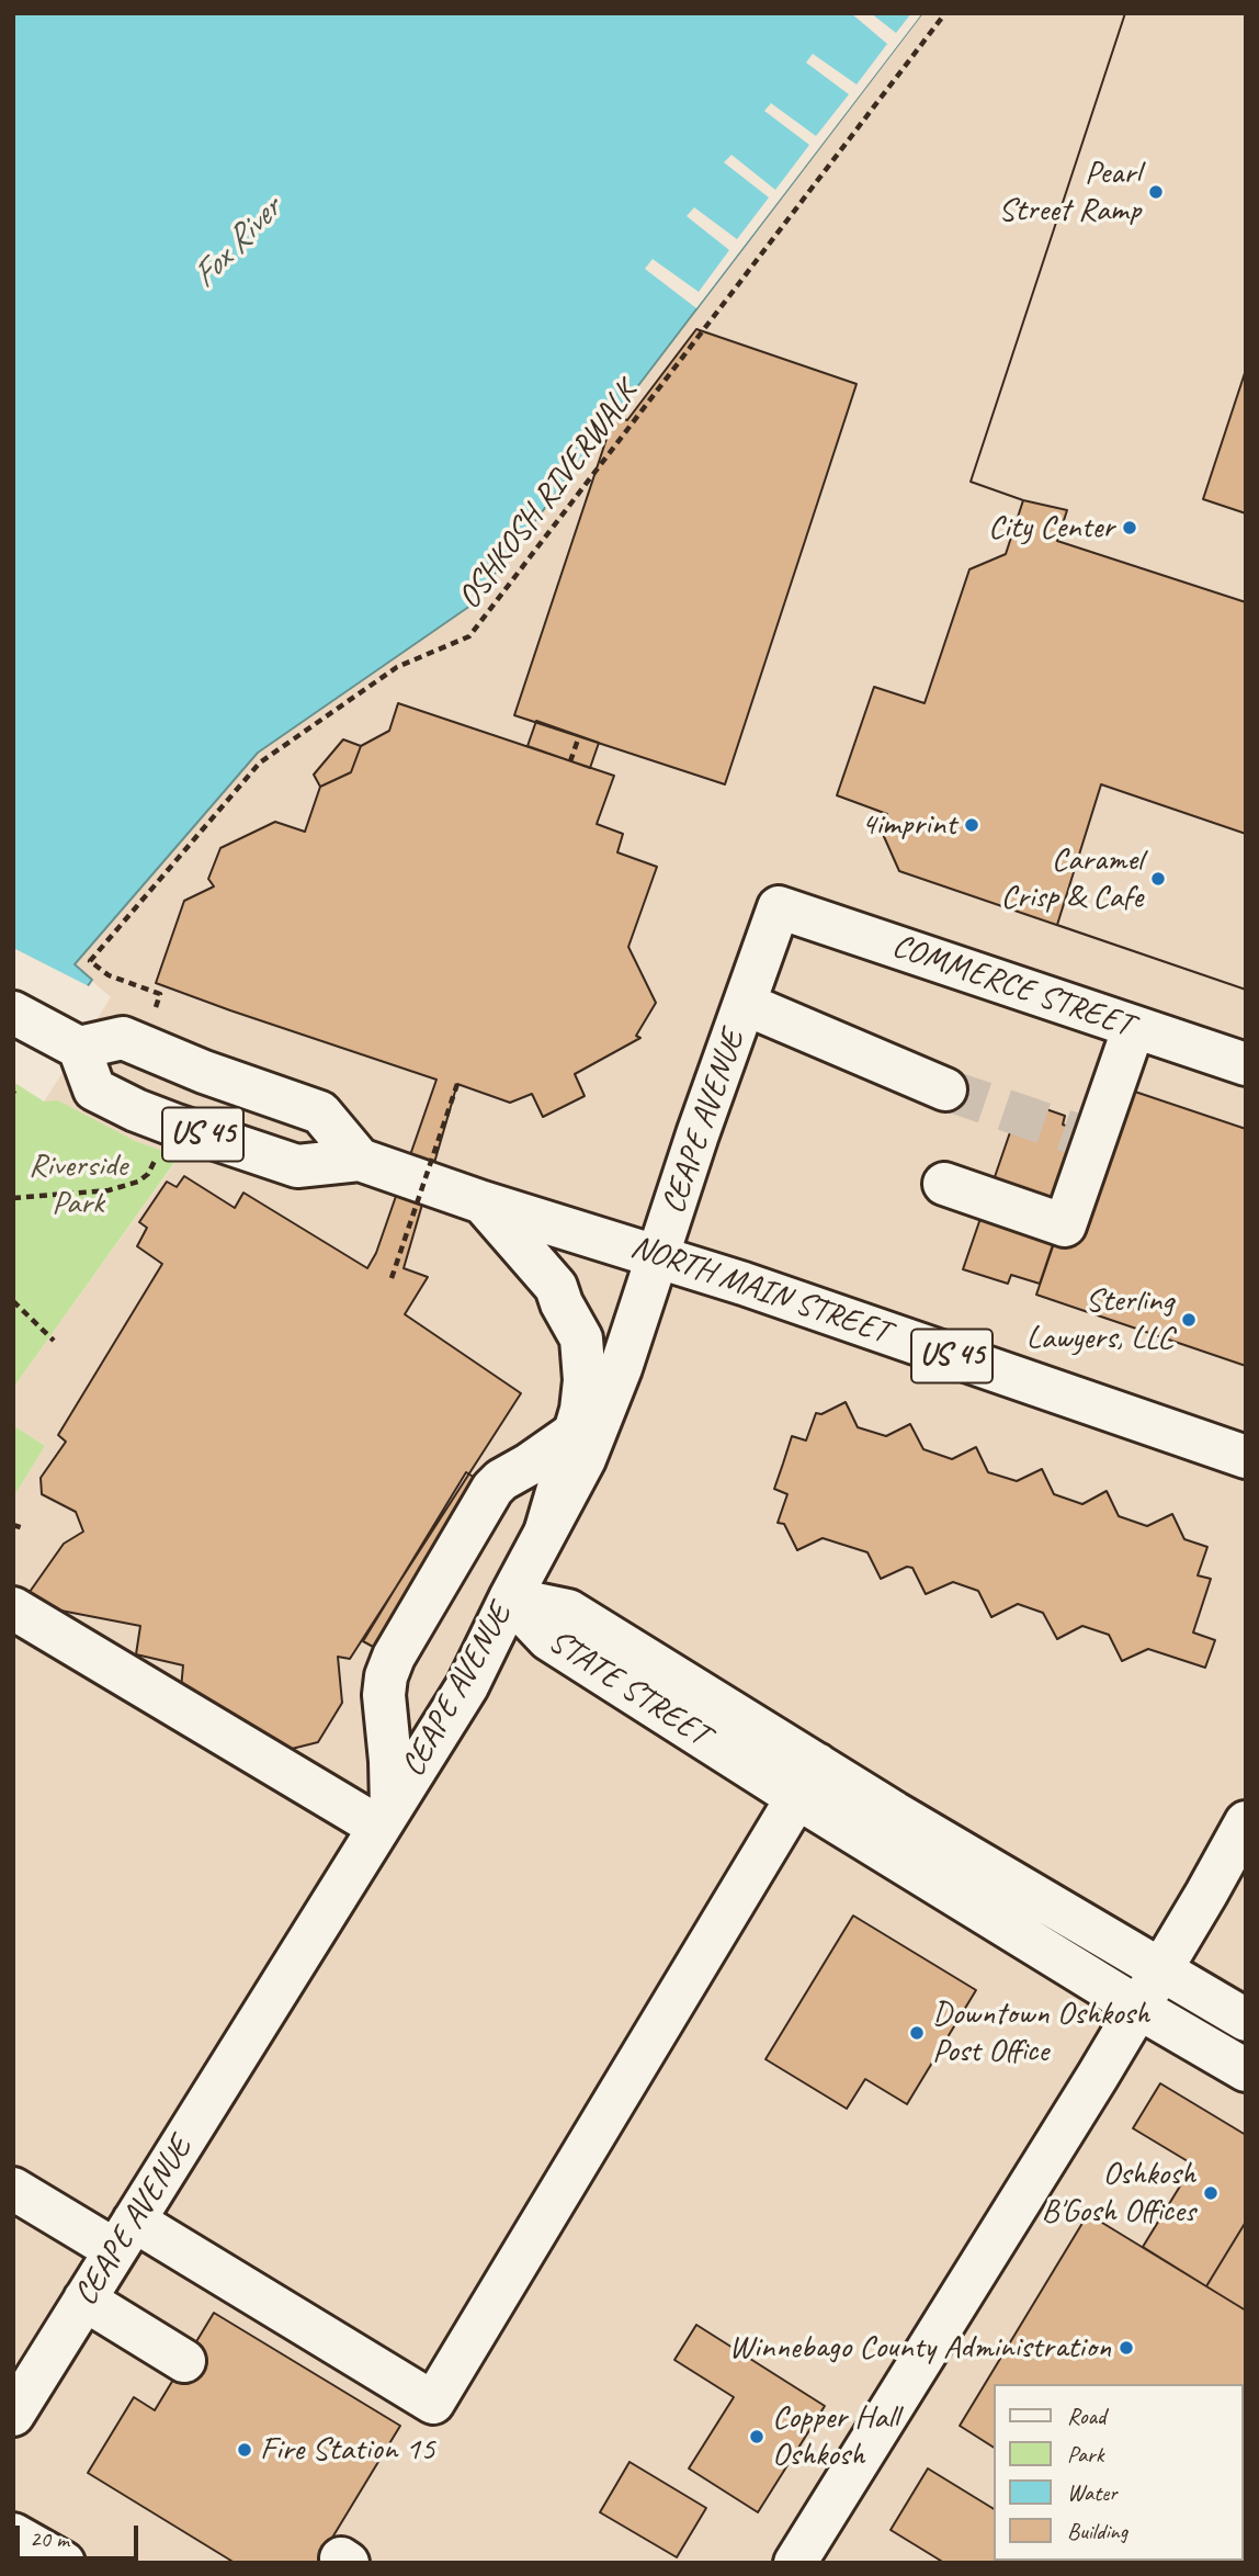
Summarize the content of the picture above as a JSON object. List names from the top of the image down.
{
  "streets": {
    "street": [
      "COMMERCE STREET",
      "CEAPE AVENUE",
      "US 45",
      "NORTH MAIN STREET",
      "STATE STREET"
    ],
    "path": ["OSHKOSH RIVERWALK"]
  },
  "crossings": [
    ["COMMERCE STREET", "CEAPE AVENUE"],
    ["CEAPE AVENUE", "NORTH MAIN STREET"],
    ["CEAPE AVENUE", "STATE STREET"],
    ["US 45", "NORTH MAIN STREET"]
  ],
  "water": ["Fox River"],
  "parks": ["Riverside Park"],
  "places": [
    "Pearl Street Ramp",
    "City Center",
    "4imprint",
    "Caramel Crisp & Cafe",
    "Sterling Lawyers, LLC",
    "Downtown Oshkosh Post Office",
    "Oshkosh B'Gosh Offices",
    "Winnebago County Administration",
    "Copper Hall Oshkosh",
    "Fire Station 15"
  ],
  "legend": [
    "Road",
    "Park",
    "Water",
    "Building"
  ],
  "scale_bar": "20 m"
}
